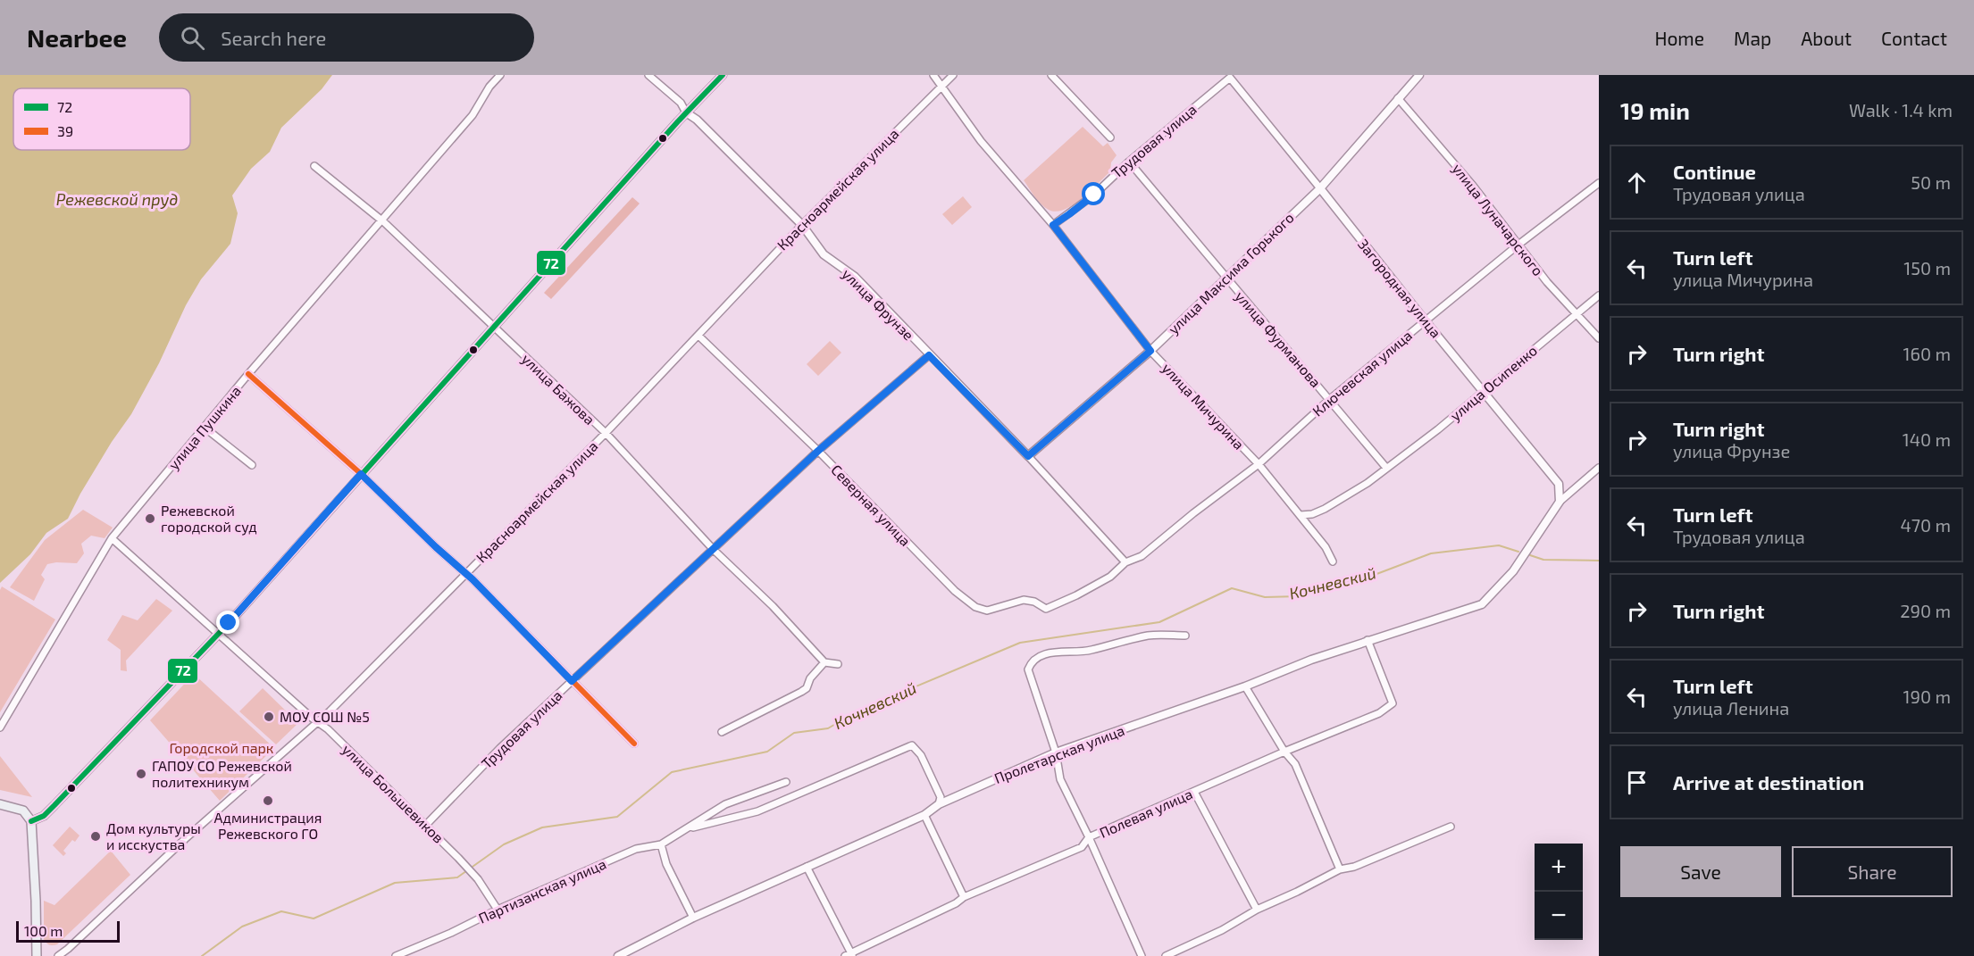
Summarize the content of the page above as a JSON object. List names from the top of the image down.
{
  "streets": {
    "street": [
      "Трудовая улица",
      "Красноармейская улица",
      "улица Луначарского",
      "улица Максима Горького",
      "Загородная улица",
      "улица Фрунзе",
      "улица Фурманова",
      "Ключевская улица",
      "улица Осипенко",
      "улица Бажова",
      "улица Мичурина",
      "улица Пушкина",
      "Северная улица",
      "Пролетарская улица",
      "улица Большевиков",
      "Полевая улица",
      "Партизанская улица"
    ]
  },
  "crossings": [
    ["Трудовая улица", "Загородная улица"],
    ["Трудовая улица", "улица Фрунзе"],
    ["Трудовая улица", "улица Фурманова"],
    ["Трудовая улица", "улица Бажова"],
    ["Трудовая улица", "улица Мичурина"],
    ["Трудовая улица", "Северная улица"],
    ["Трудовая улица", "улица Большевиков"],
    ["Красноармейская улица", "улица Фрунзе"],
    ["Красноармейская улица", "улица Бажова"],
    ["Красноармейская улица", "улица Мичурина"],
    ["Красноармейская улица", "Северная улица"],
    ["Красноармейская улица", "улица Большевиков"],
    ["улица Луначарского", "улица Максима Горького"],
    ["улица Луначарского", "Ключевская улица"],
    ["улица Луначарского", "улица Осипенко"],
    ["улица Максима Горького", "Загородная улица"],
    ["улица Максима Горького", "улица Фрунзе"],
    ["улица Максима Горького", "улица Фурманова"],
    ["улица Максима Горького", "улица Мичурина"],
    ["Загородная улица", "Ключевская улица"],
    ["Загородная улица", "улица Осипенко"],
    ["Загородная улица", "Пролетарская улица"],
    ["улица Фрунзе", "Ключевская улица"],
    ["улица Фурманова", "Ключевская улица"],
    ["улица Фурманова", "улица Осипенко"],
    ["Ключевская улица", "улица Мичурина"],
    ["Ключевская улица", "Северная улица"],
    ["улица Осипенко", "улица Мичурина"],
    ["улица Бажова", "улица Пушкина"],
    ["улица Пушкина", "улица Большевиков"],
    ["Пролетарская улица", "Полевая улица"],
    ["Пролетарская улица", "Партизанская улица"],
    ["улица Большевиков", "Партизанская улица"]
  ],
  "water": ["Режевской пруд", "Кочневский"],
  "parks": ["Городской парк"],
  "places": [
    "Режевской городской суд",
    "МОУ СОШ №5",
    "ГАПОУ СО Режевской политехникум",
    "Администрация Режевского ГО",
    "Дом культуры и исскуства"
  ],
  "lines": ["transit line 72", "transit line 39"],
  "legend": ["72", "39"],
  "scale_bar": "100 m",
  "page": {
    "header": "Nearbee",
    "search": "Search here",
    "nav": [
      "Home",
      "Map",
      "About",
      "Contact"
    ],
    "heading": ["19 min", "Walk · 1.4 km"],
    "list": [
      ["Continue", "Трудовая улица", "50 m"],
      ["Turn left", "улица Мичурина", "150 m"],
      ["Turn right", "160 m"],
      ["Turn right", "улица Фрунзе", "140 m"],
      ["Turn left", "Трудовая улица", "470 m"],
      ["Turn right", "290 m"],
      ["Turn left", "улица Ленина", "190 m"],
      "Arrive at destination"
    ],
    "buttons": ["Save", "Share"],
    "map_buttons": ["+", "−"],
    "scale": "100 m"
  }
}
